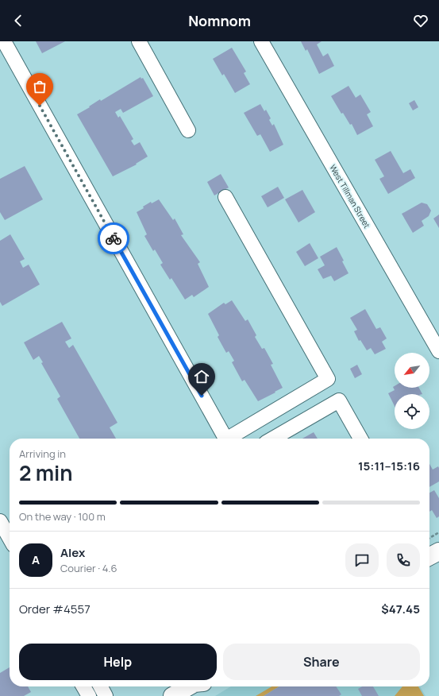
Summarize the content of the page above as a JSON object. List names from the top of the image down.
{
  "streets": {
    "street": ["West Tillman Street"]
  },
  "north": "bottom left",
  "page": {
    "header": "Nomnom",
    "heading": ["2 min", "Arriving in", "15:11–15:16"],
    "panel": [
      "Alex",
      "Courier · 4.6",
      "Order #4557",
      "$47.45"
    ],
    "bar": "On the way · 100 m",
    "round": "A",
    "buttons": ["Help", "Share"]
  }
}
